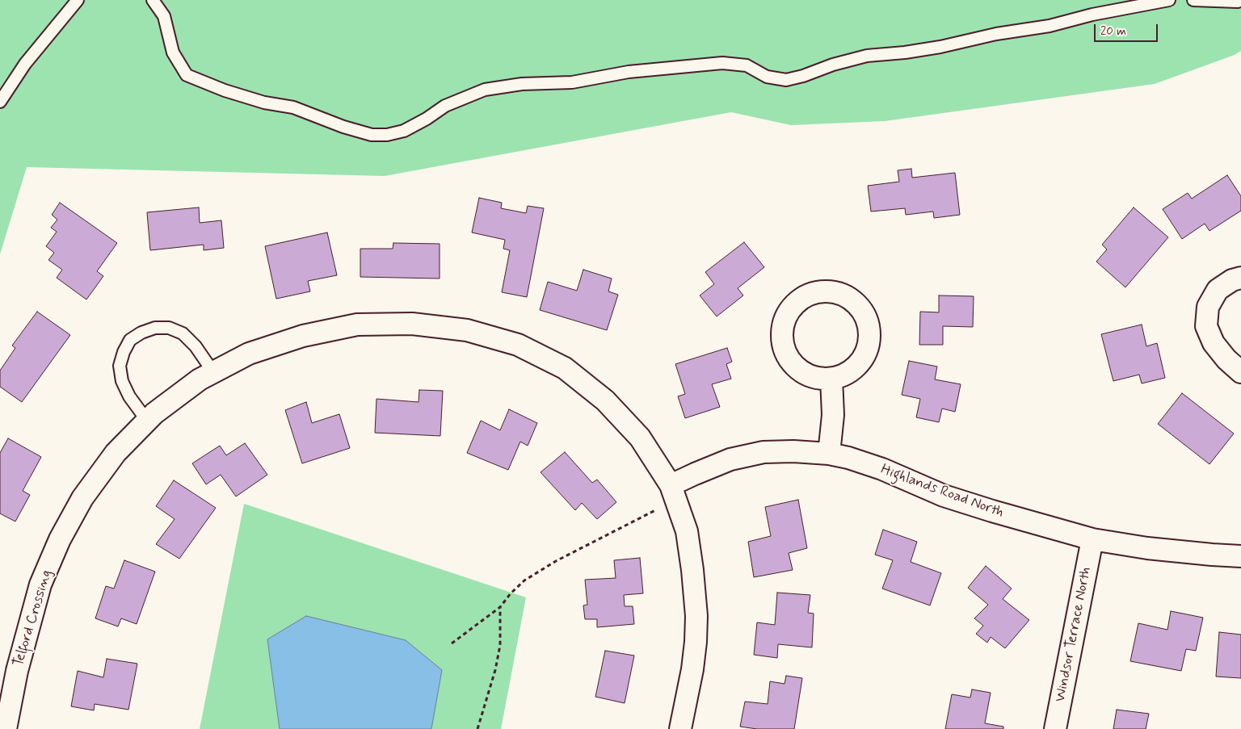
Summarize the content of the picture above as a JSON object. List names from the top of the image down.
{
  "streets": {
    "street": ["Highlands Road North", "Telford Crossing", "Windsor Terrace North"]
  },
  "crossings": [
    ["Highlands Road North", "Telford Crossing"],
    ["Highlands Road North", "Windsor Terrace North"]
  ],
  "scale_bar": "20 m"
}
